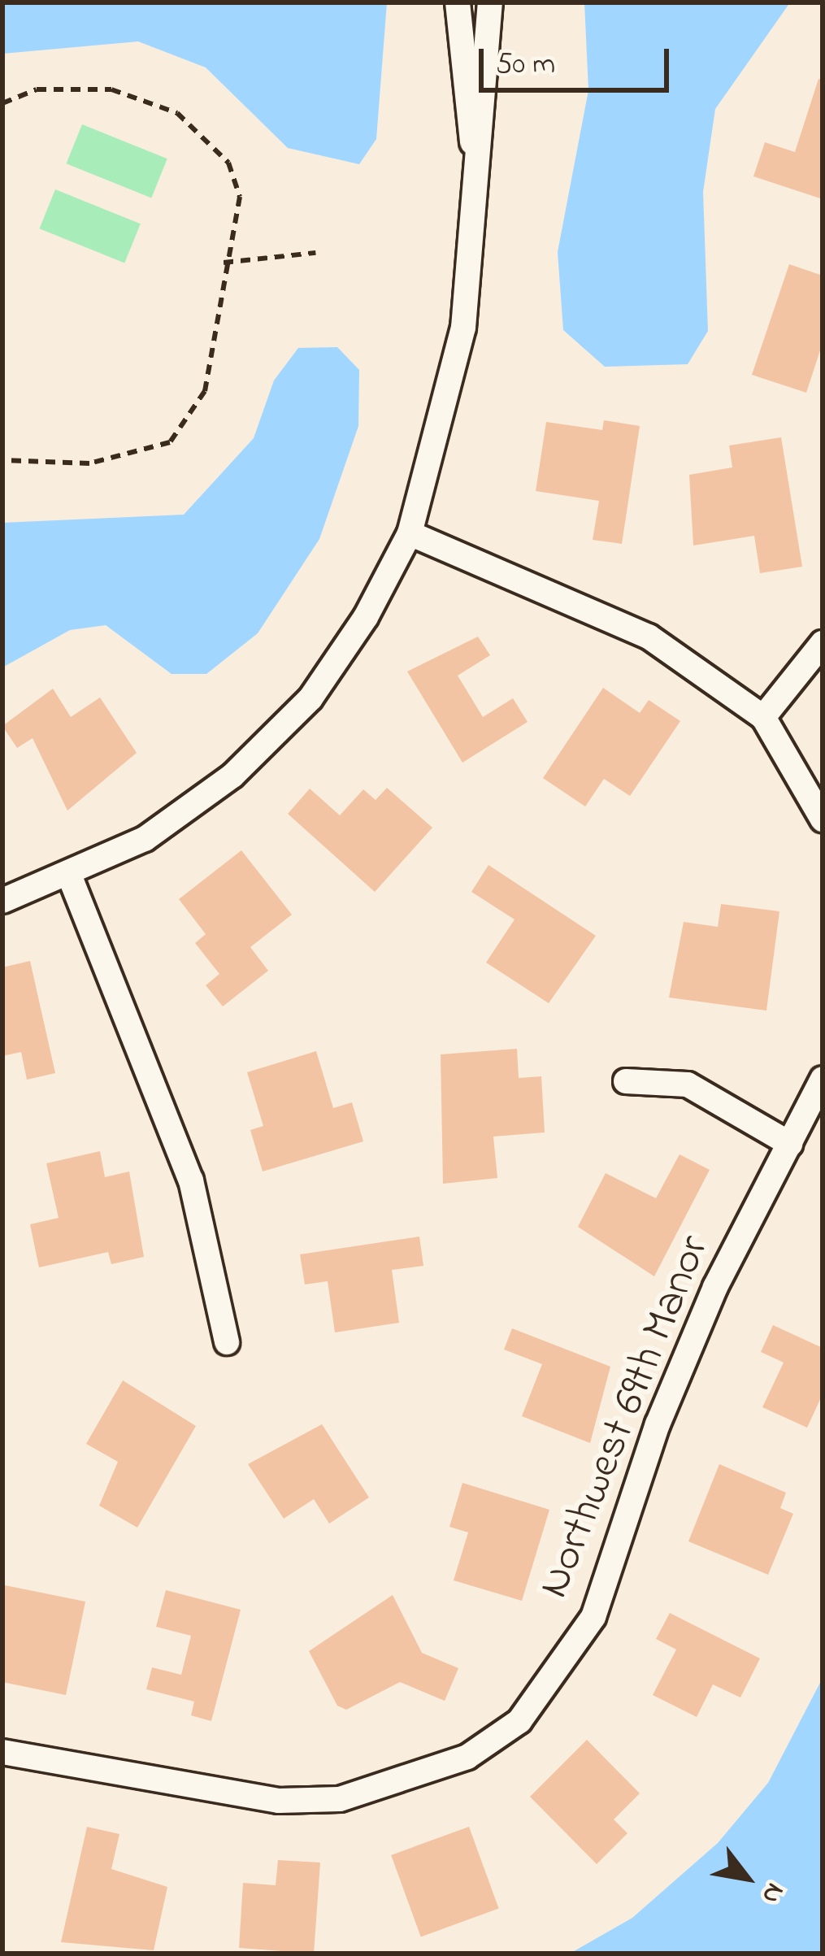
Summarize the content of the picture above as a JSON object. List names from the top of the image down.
{
  "streets": {
    "street": ["Northwest 69th Manor"]
  },
  "scale_bar": "50 m",
  "north": "bottom right"
}
